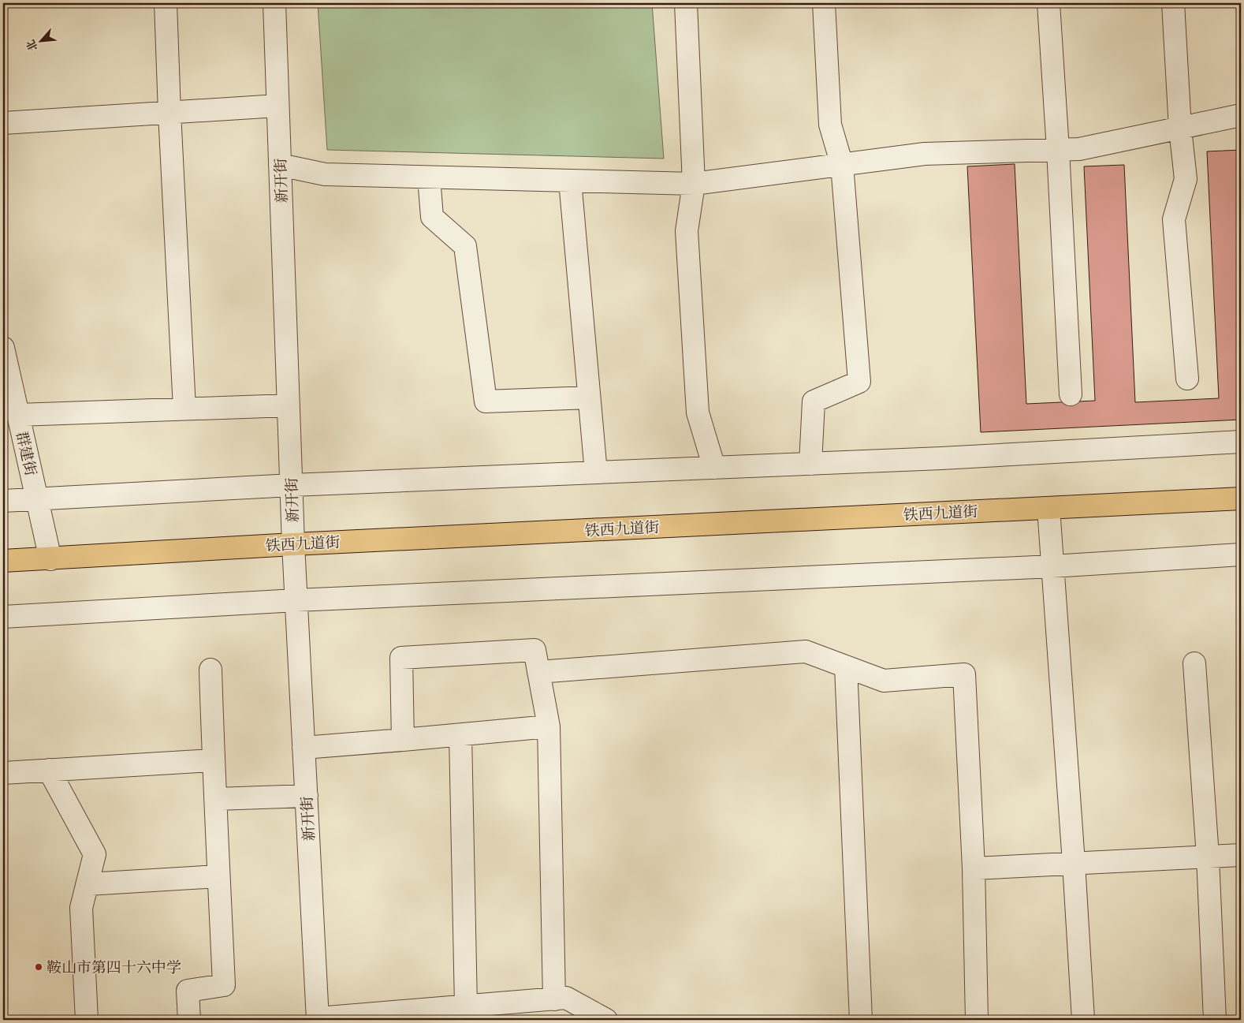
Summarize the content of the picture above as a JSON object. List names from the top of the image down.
{
  "streets": {
    "main road": ["铁西九道街"],
    "street": ["新开街", "群建街"]
  },
  "crossings": [
    ["新开街", "铁西九道街"],
    ["群建街", "铁西九道街"]
  ],
  "places": ["鞍山市第四十六中学"],
  "north": "bottom left"
}
